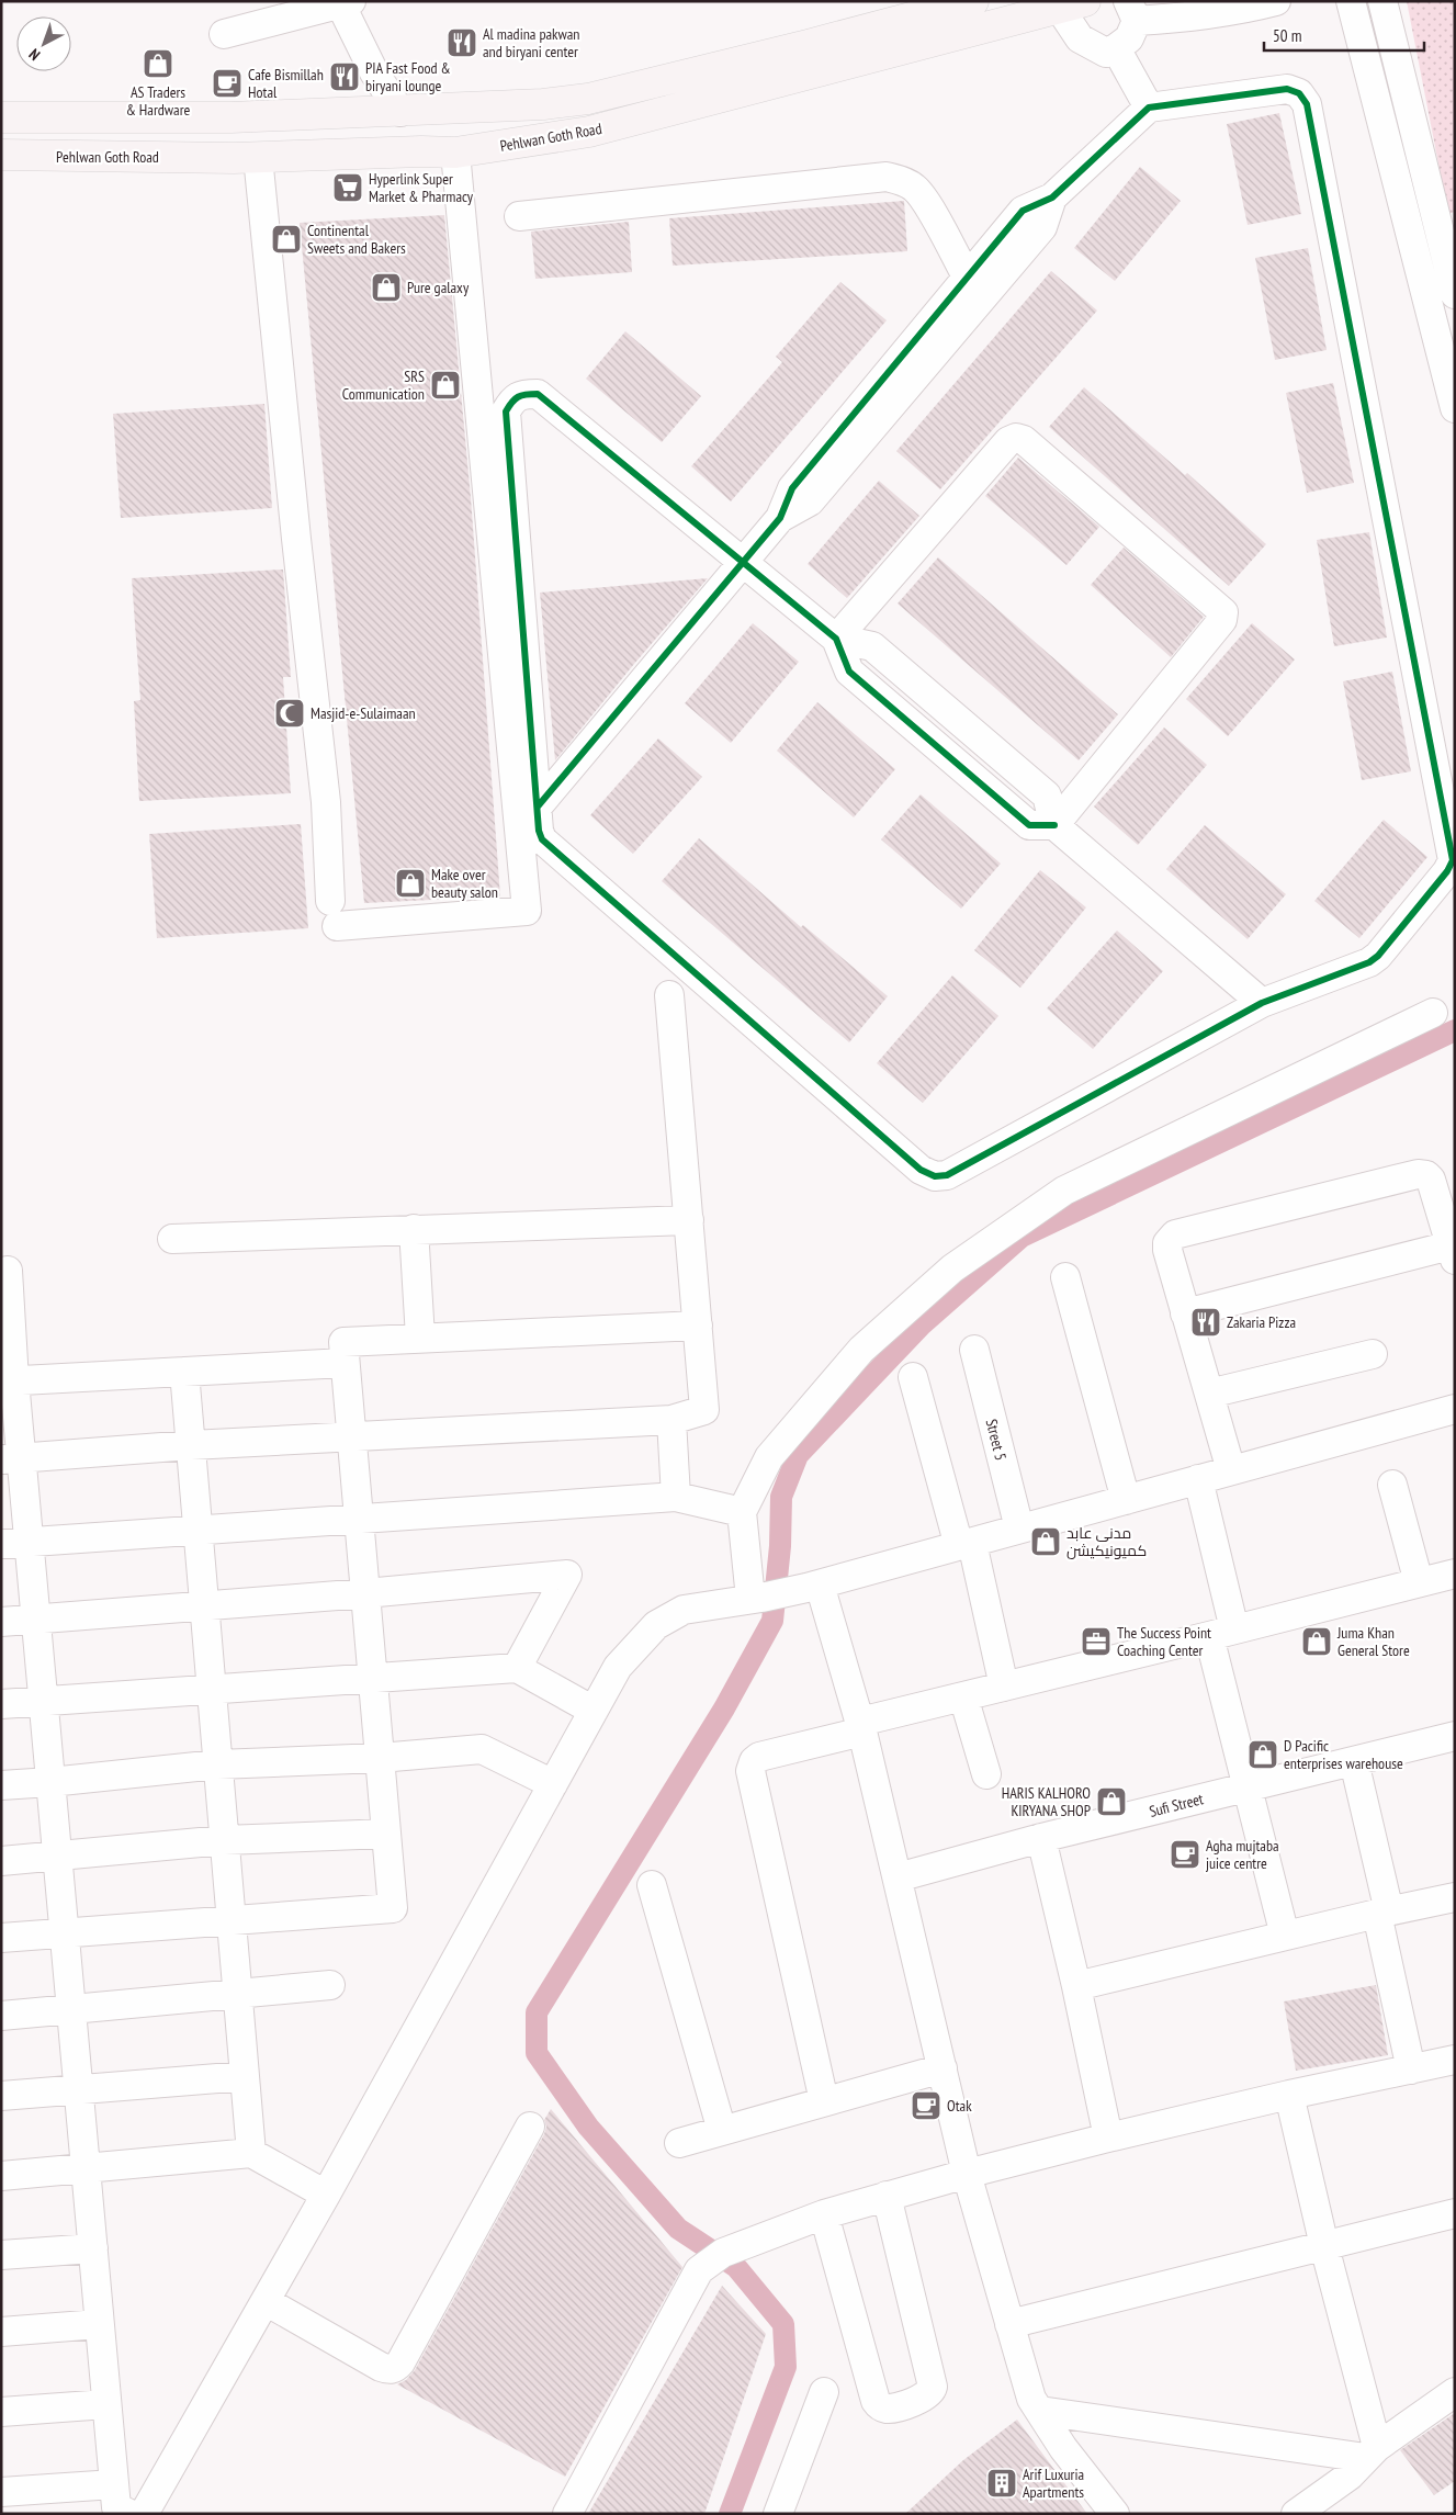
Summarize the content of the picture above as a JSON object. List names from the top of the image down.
{
  "streets": {
    "main road": ["Pehlwan Goth Road"],
    "street": ["Street 5", "Sufi Street"]
  },
  "places": {
    "restaurant": ["Al madina pakwan and biryani center", "PIA Fast Food & biryani lounge", "Zakaria Pizza"],
    "shop": [
      "AS Traders & Hardware",
      "Continental Sweets and Bakers",
      "Pure galaxy",
      "SRS Communication",
      "Make over beauty salon",
      "مدنی عابد کمیونیکیشن",
      "Juma Khan General Store",
      "D Pacific enterprises warehouse",
      "HARIS KALHORO KIRYANA SHOP"
    ],
    "cafe": ["Cafe Bismillah Hotal", "Agha mujtaba juice centre", "Otak"],
    "supermarket": ["Hyperlink Super Market & Pharmacy"],
    "mosque": ["Masjid-e-Sulaimaan"],
    "office": ["The Success Point Coaching Center"],
    "building": ["Arif Luxuria Apartments"]
  },
  "scale_bar": "50 m",
  "north": "bottom left"
}
